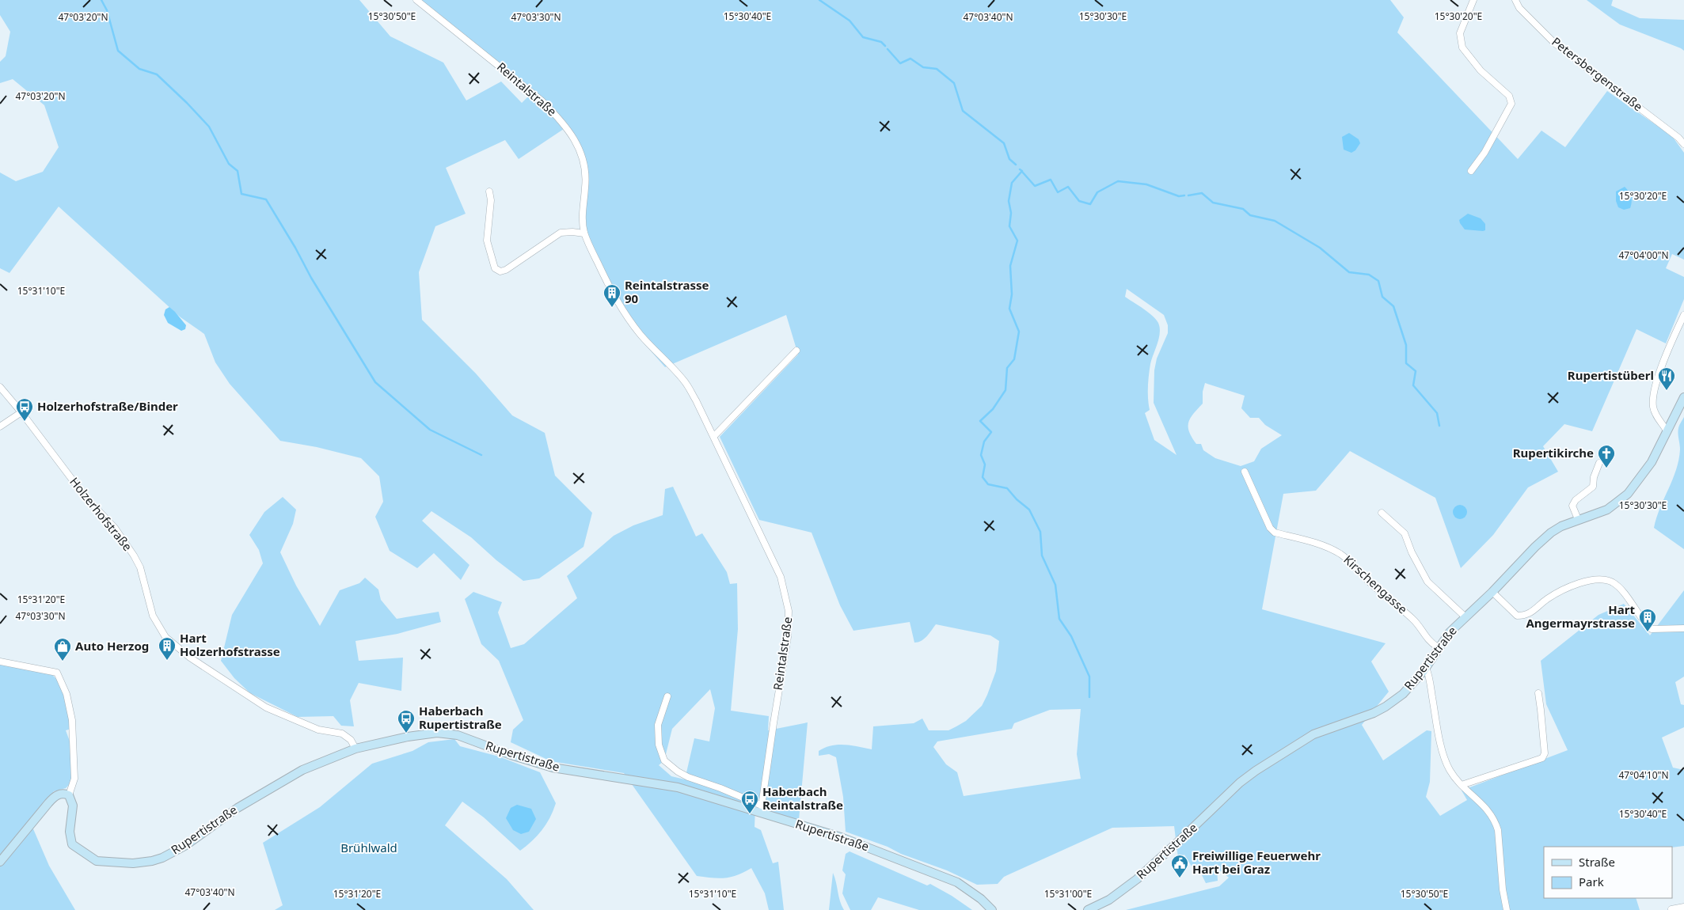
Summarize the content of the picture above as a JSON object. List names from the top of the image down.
{
  "streets": {
    "main road": ["Rupertistraße"],
    "street": [
      "Petersbergenstraße",
      "Reintalstraße",
      "Holzerhofstraße",
      "Kirschengasse"
    ]
  },
  "crossings": [
    ["Reintalstraße", "Rupertistraße"],
    ["Holzerhofstraße", "Rupertistraße"],
    ["Kirschengasse", "Rupertistraße"]
  ],
  "parks": ["Brühlwald"],
  "places": {
    "building": ["Reintalstrasse 90", "Hart Angermayrstrasse", "Hart Holzerhofstrasse"],
    "restaurant": ["Rupertistüberl"],
    "bus stop": ["Holzerhofstraße/Binder", "Haberbach Rupertistraße", "Haberbach Reintalstraße"],
    "church": ["Rupertikirche"],
    "shop": ["Auto Herzog"],
    "public building": ["Freiwillige Feuerwehr Hart bei Graz"]
  },
  "legend": ["Straße", "Park"],
  "coordinates": [
    "15°30'50\"E",
    "15°30'40\"E",
    "15°30'30\"E",
    "15°30'20\"E",
    "47°03'20\"N",
    "47°03'30\"N",
    "47°03'40\"N",
    "47°04'00\"N",
    "15°31'10\"E",
    "15°31'20\"E",
    "47°04'10\"N",
    "15°31'00\"E"
  ]
}
